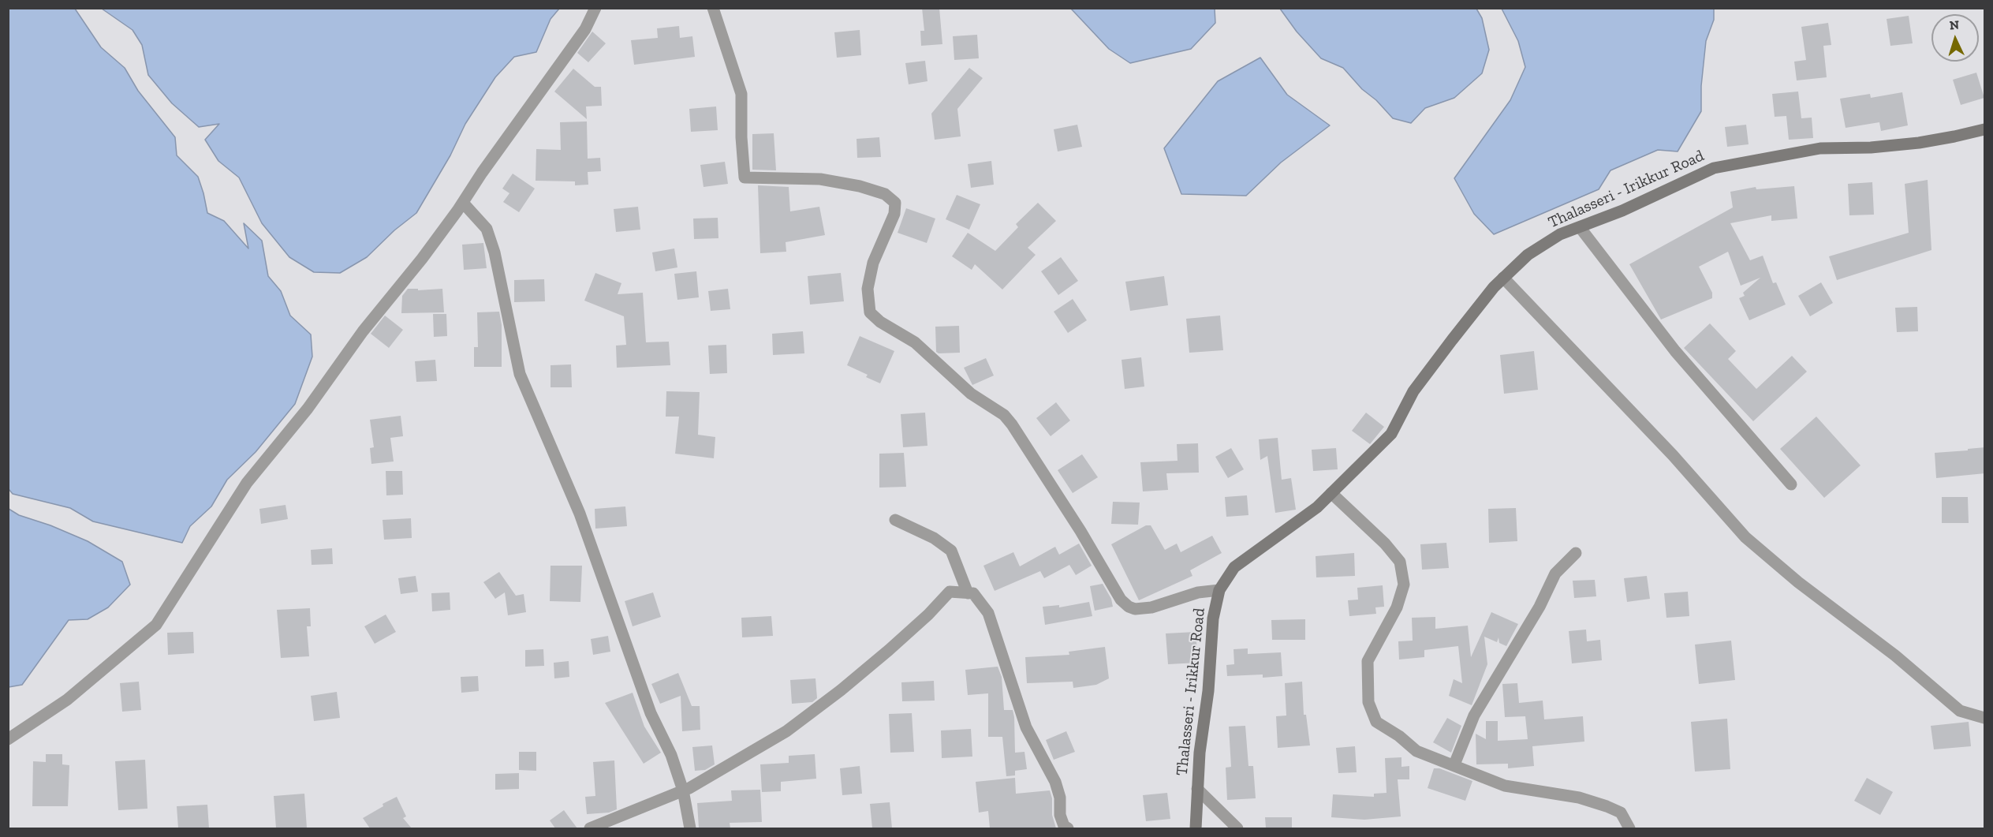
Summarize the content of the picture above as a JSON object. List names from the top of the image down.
{
  "streets": {
    "main road": ["Thalasseri - Irikkur Road"]
  },
  "north": "top"
}
